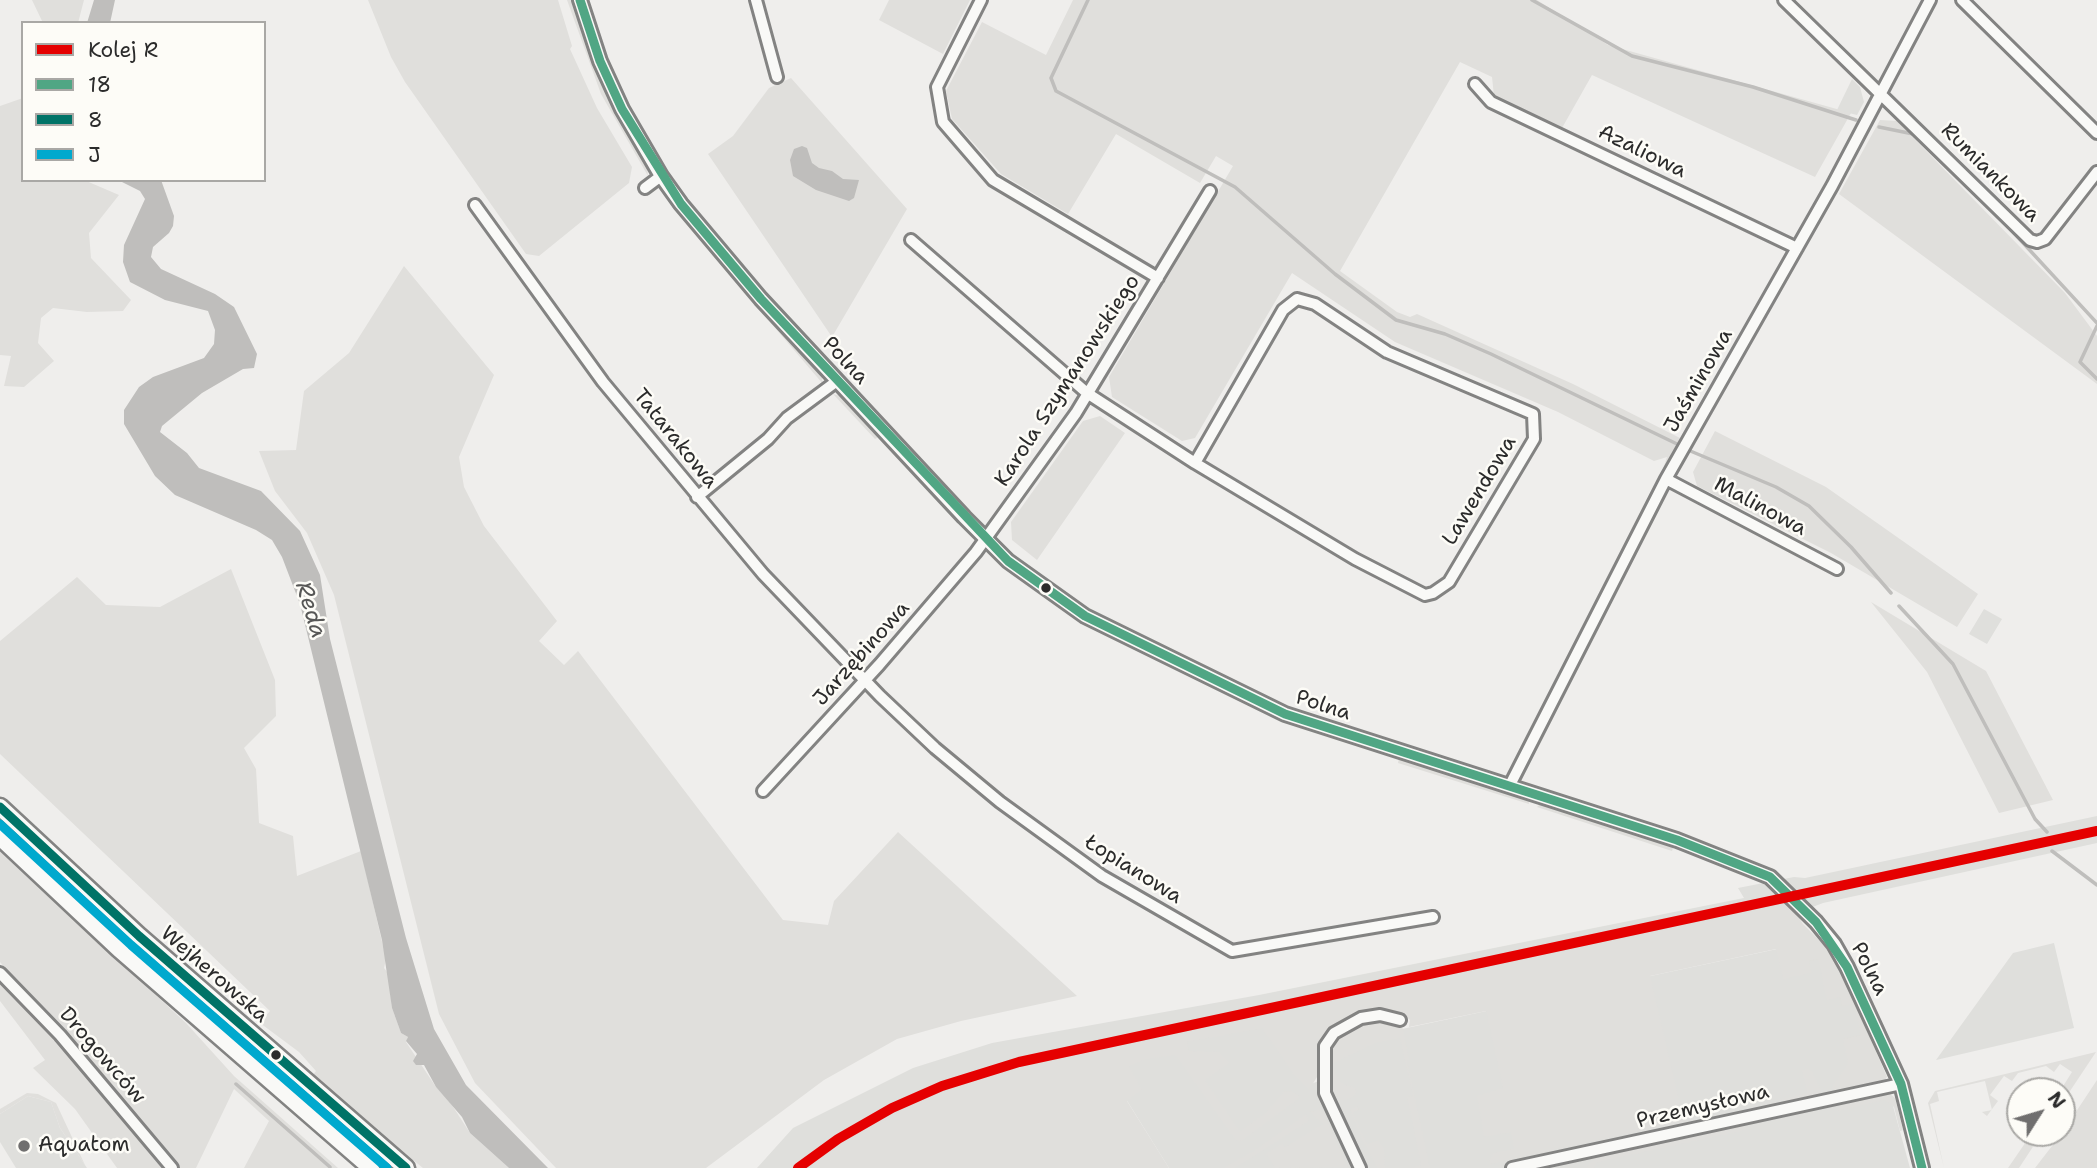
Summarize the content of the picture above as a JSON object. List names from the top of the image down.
{
  "streets": {
    "main road": ["Wejherowska"],
    "street": [
      "Azaliowa",
      "Rumiankowa",
      "Polna",
      "Karola Szymanowskiego",
      "Jaśminowa",
      "Tatarakowa",
      "Lawendowa",
      "Malinowa",
      "Jarzębinowa",
      "Łopianowa",
      "Drogowców",
      "Przemysłowa"
    ]
  },
  "crossings": [
    ["Azaliowa", "Jaśminowa"],
    ["Rumiankowa", "Jaśminowa"],
    ["Polna", "Karola Szymanowskiego"],
    ["Polna", "Jaśminowa"],
    ["Polna", "Jarzębinowa"],
    ["Polna", "Przemysłowa"],
    ["Karola Szymanowskiego", "Lawendowa"],
    ["Karola Szymanowskiego", "Jarzębinowa"],
    ["Jaśminowa", "Malinowa"],
    ["Tatarakowa", "Jarzębinowa"],
    ["Tatarakowa", "Łopianowa"],
    ["Jarzębinowa", "Łopianowa"]
  ],
  "water": ["Reda"],
  "places": ["Aquatom"],
  "lines": [
    "transit line 18",
    "transit line 8",
    "transit line J",
    "rail line R"
  ],
  "legend": [
    "Kolej R",
    "18",
    "8",
    "J"
  ],
  "north": "top right"
}
